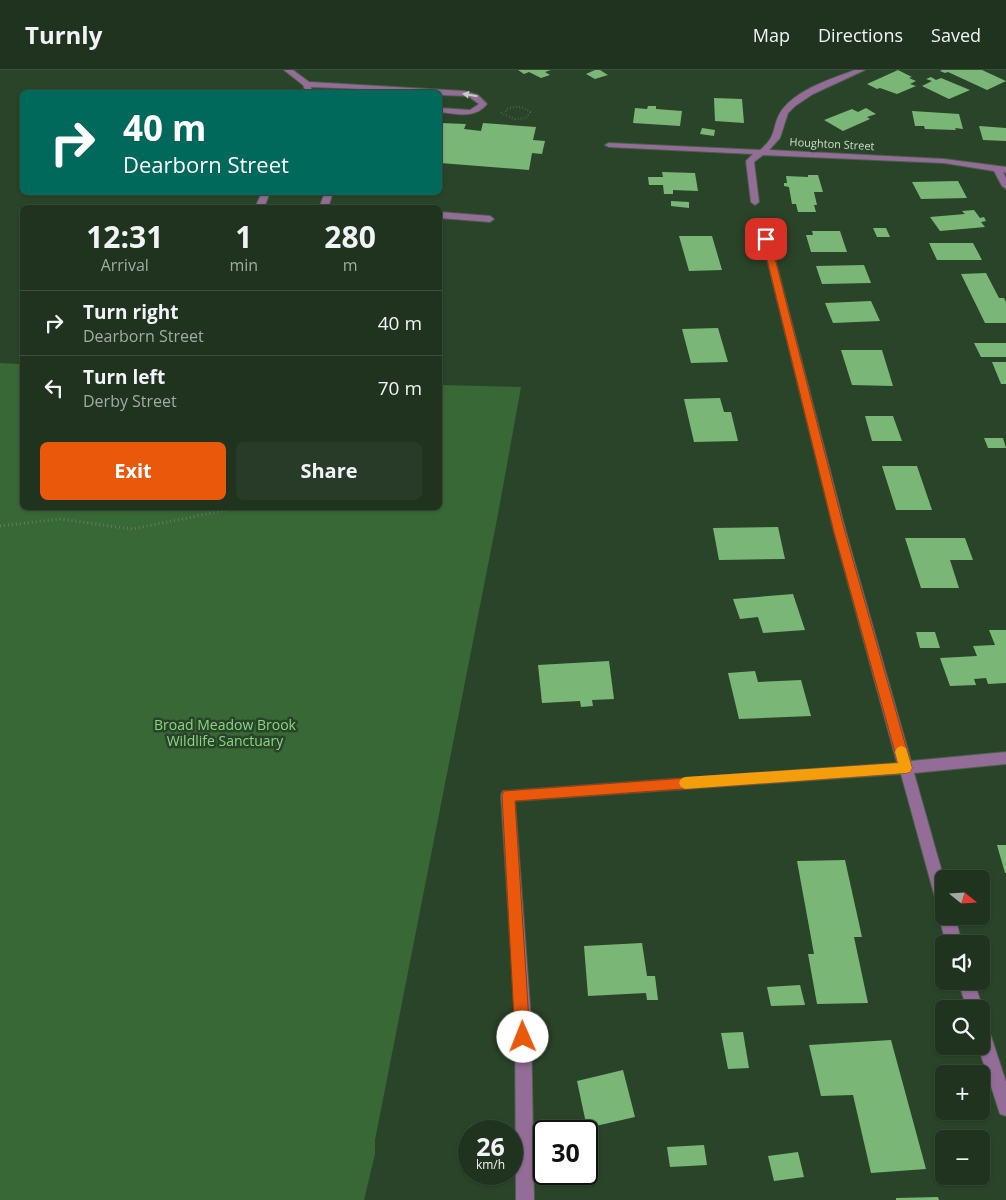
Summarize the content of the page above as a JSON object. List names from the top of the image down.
{
  "streets": {
    "street": ["Houghton Street"]
  },
  "parks": ["Broad Meadow Brook Wildlife Sanctuary"],
  "north": "right",
  "page": {
    "header": "Turnly",
    "nav": ["Map", "Directions", "Saved"],
    "turn": ["40 m", "Dearborn Street"],
    "eta": [
      "12:31",
      "Arrival",
      "1",
      "min",
      "280",
      "m"
    ],
    "list": [
      {
        "name": "Turn right",
        "note": "Dearborn Street",
        "value": "40 m"
      },
      {
        "name": "Turn left",
        "note": "Derby Street",
        "value": "70 m"
      }
    ],
    "buttons": ["Exit", "Share"],
    "map_buttons": ["+", "−"],
    "speed": "26 km/h",
    "limit": "30"
  }
}
